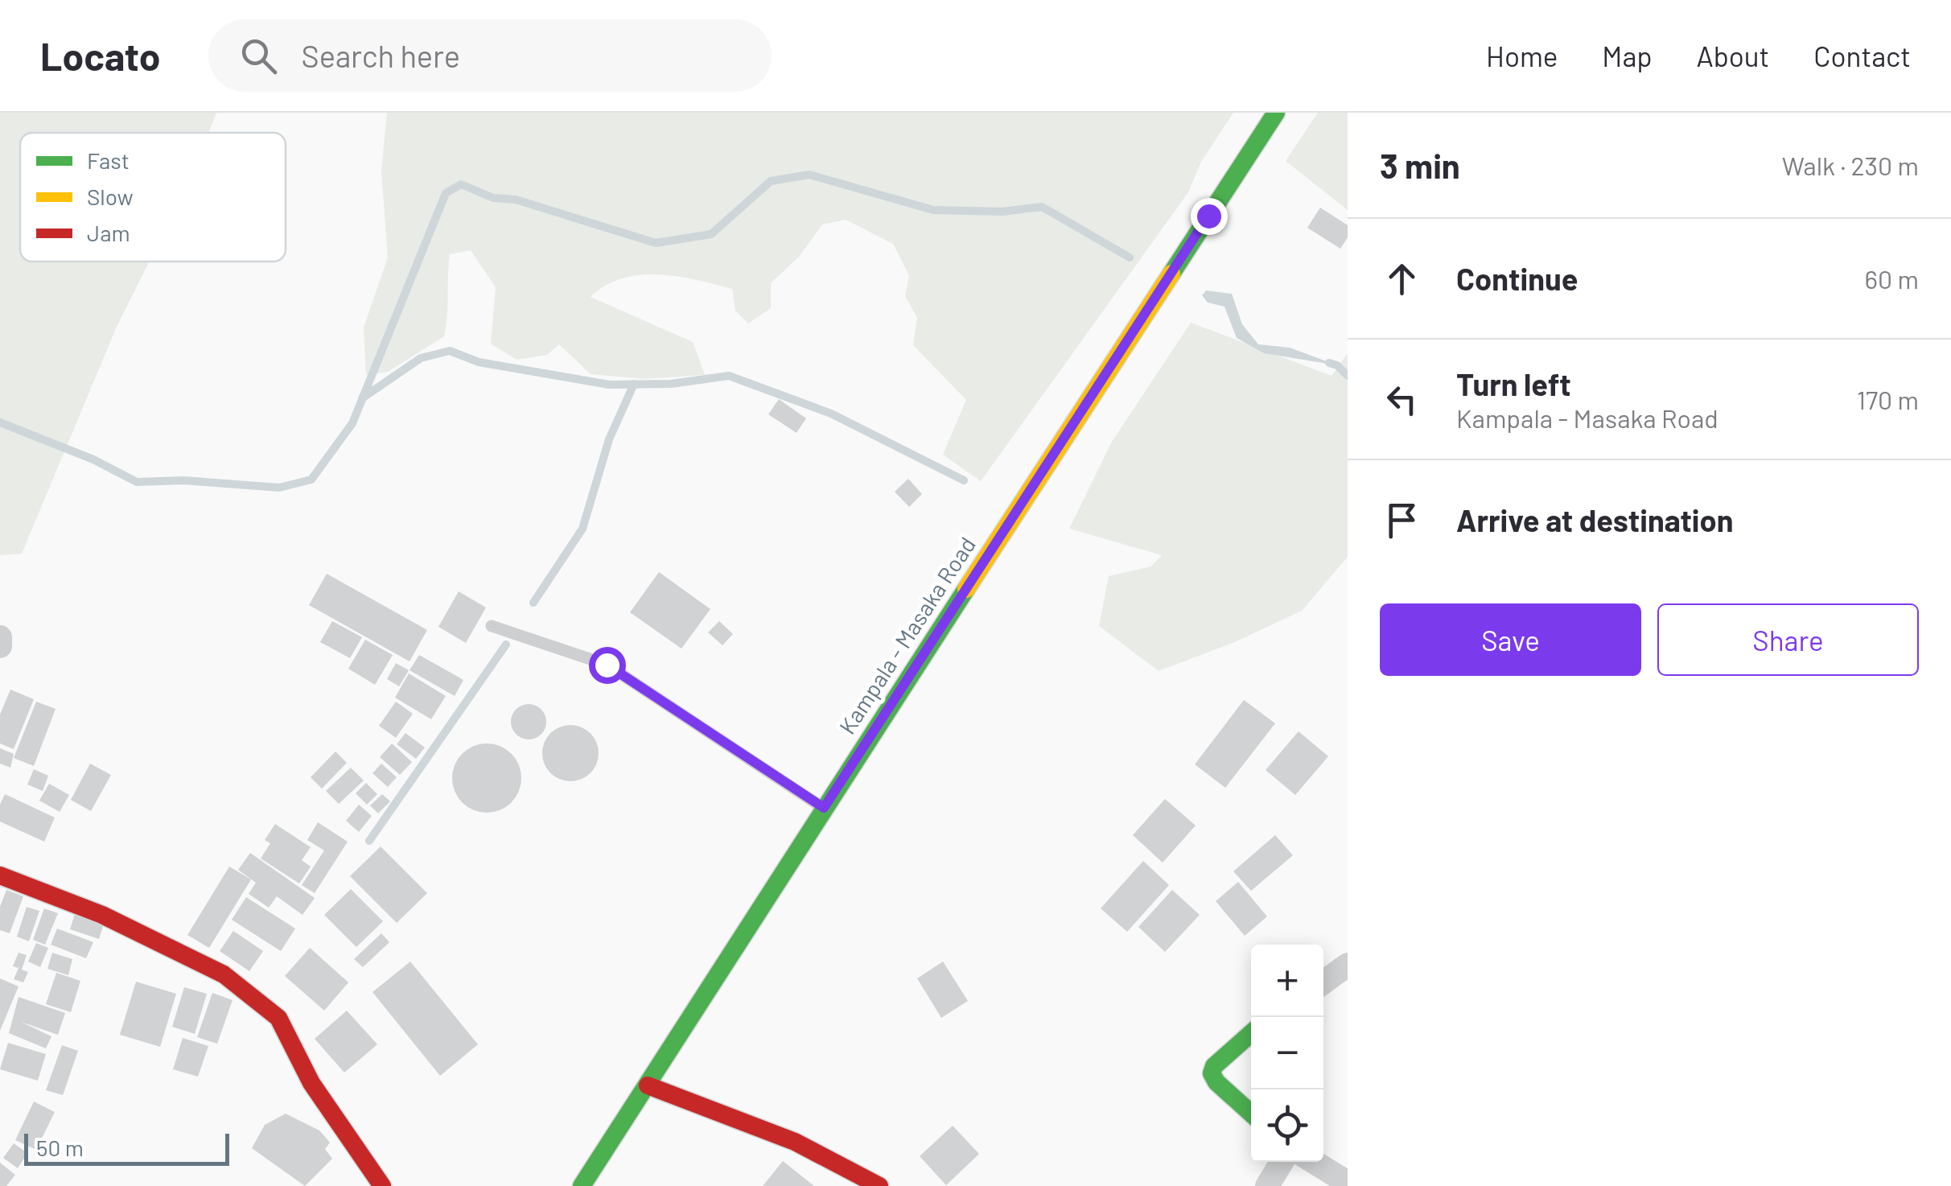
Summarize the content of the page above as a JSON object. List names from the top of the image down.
{
  "streets": {
    "main road": ["Kampala - Masaka Road"]
  },
  "legend": ["Fast", "Slow", "Jam"],
  "scale_bar": "50 m",
  "page": {
    "header": "Locato",
    "search": "Search here",
    "nav": [
      "Home",
      "Map",
      "About",
      "Contact"
    ],
    "heading": ["3 min", "Walk · 230 m"],
    "list": [
      ["Continue", "60 m"],
      ["Turn left", "Kampala - Masaka Road", "170 m"],
      "Arrive at destination"
    ],
    "buttons": ["Save", "Share"],
    "map_buttons": ["+", "−"],
    "scale": "50 m"
  }
}
